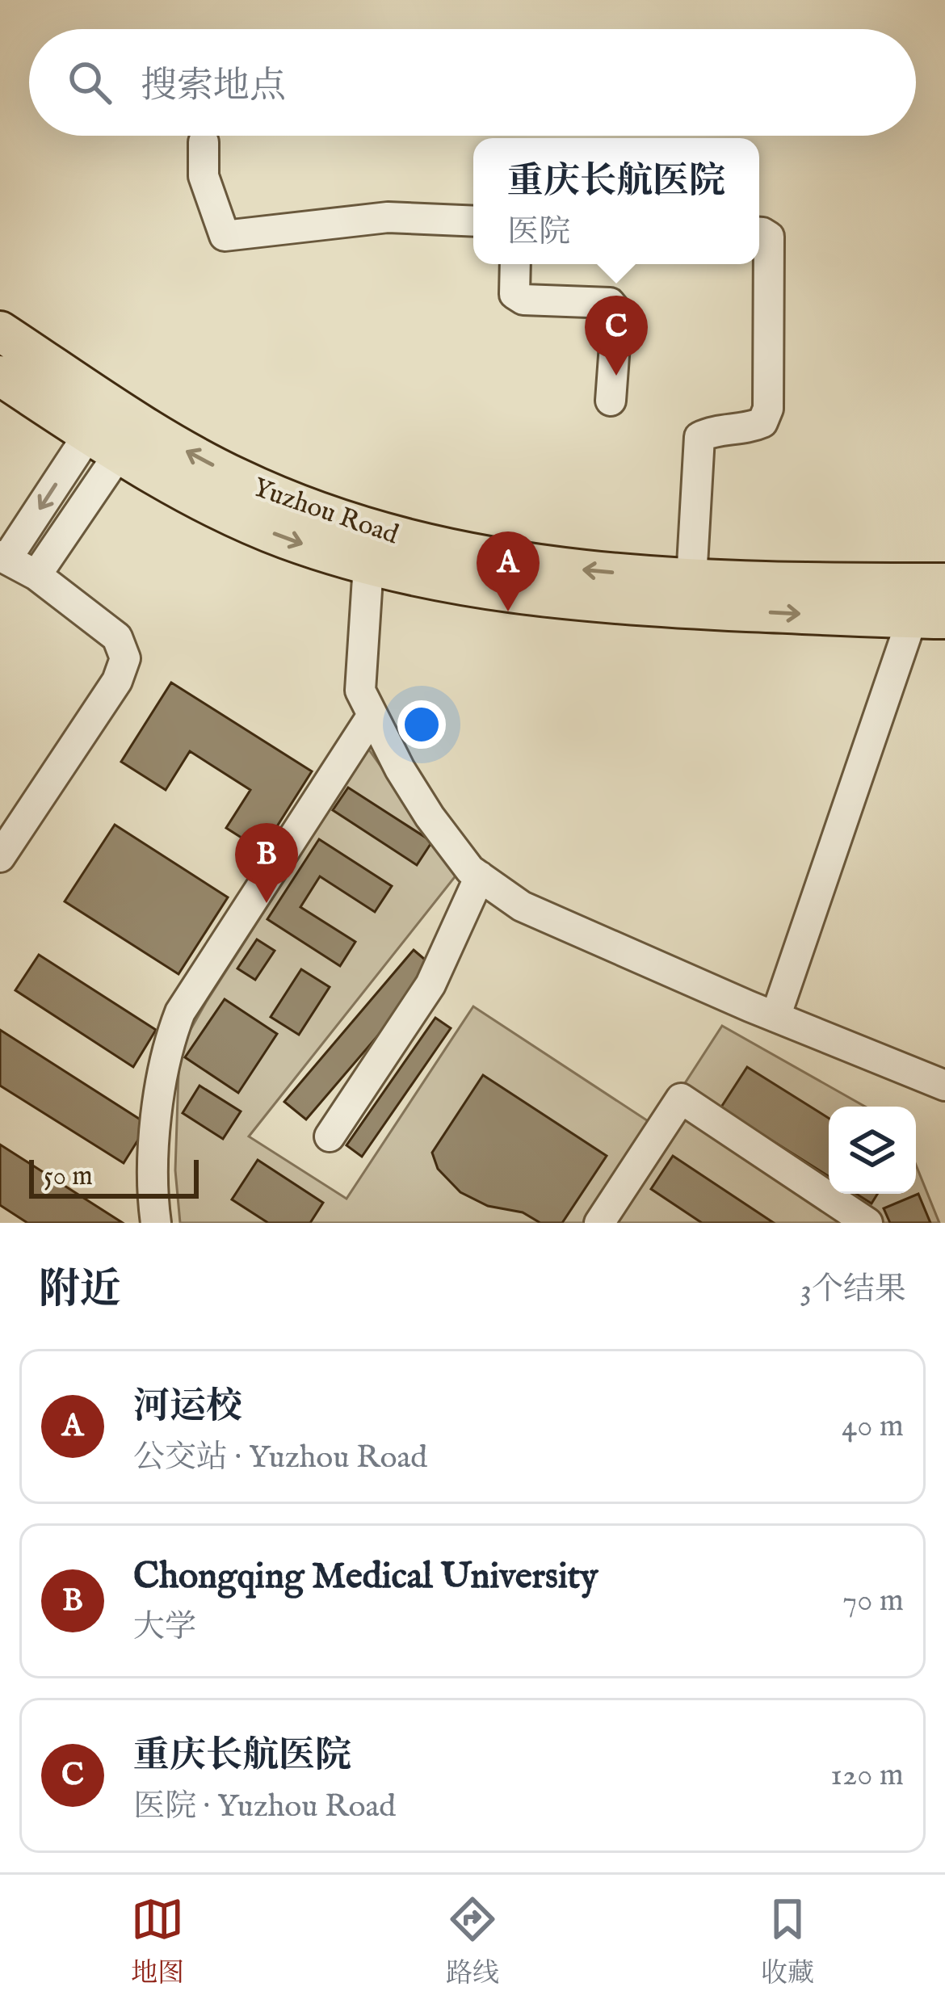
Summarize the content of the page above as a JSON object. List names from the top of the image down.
{
  "streets": {
    "main road": ["Yuzhou Road"]
  },
  "scale_bar": "50 m",
  "page": {
    "search": "搜索地点",
    "popup": ["重庆长航医院", "医院"],
    "pins": ["C", "A", "B"],
    "scale": "50 m",
    "heading": ["附近", "3个结果"],
    "list": [
      {
        "mark": "A",
        "name": "河运校",
        "note": "公交站 · Yuzhou Road",
        "value": "40 m"
      },
      {
        "mark": "B",
        "name": "Chongqing Medical University",
        "note": "大学",
        "value": "70 m"
      },
      {
        "mark": "C",
        "name": "重庆长航医院",
        "note": "医院 · Yuzhou Road",
        "value": "120 m"
      }
    ],
    "nav": ["地图", "路线", "收藏"]
  }
}
